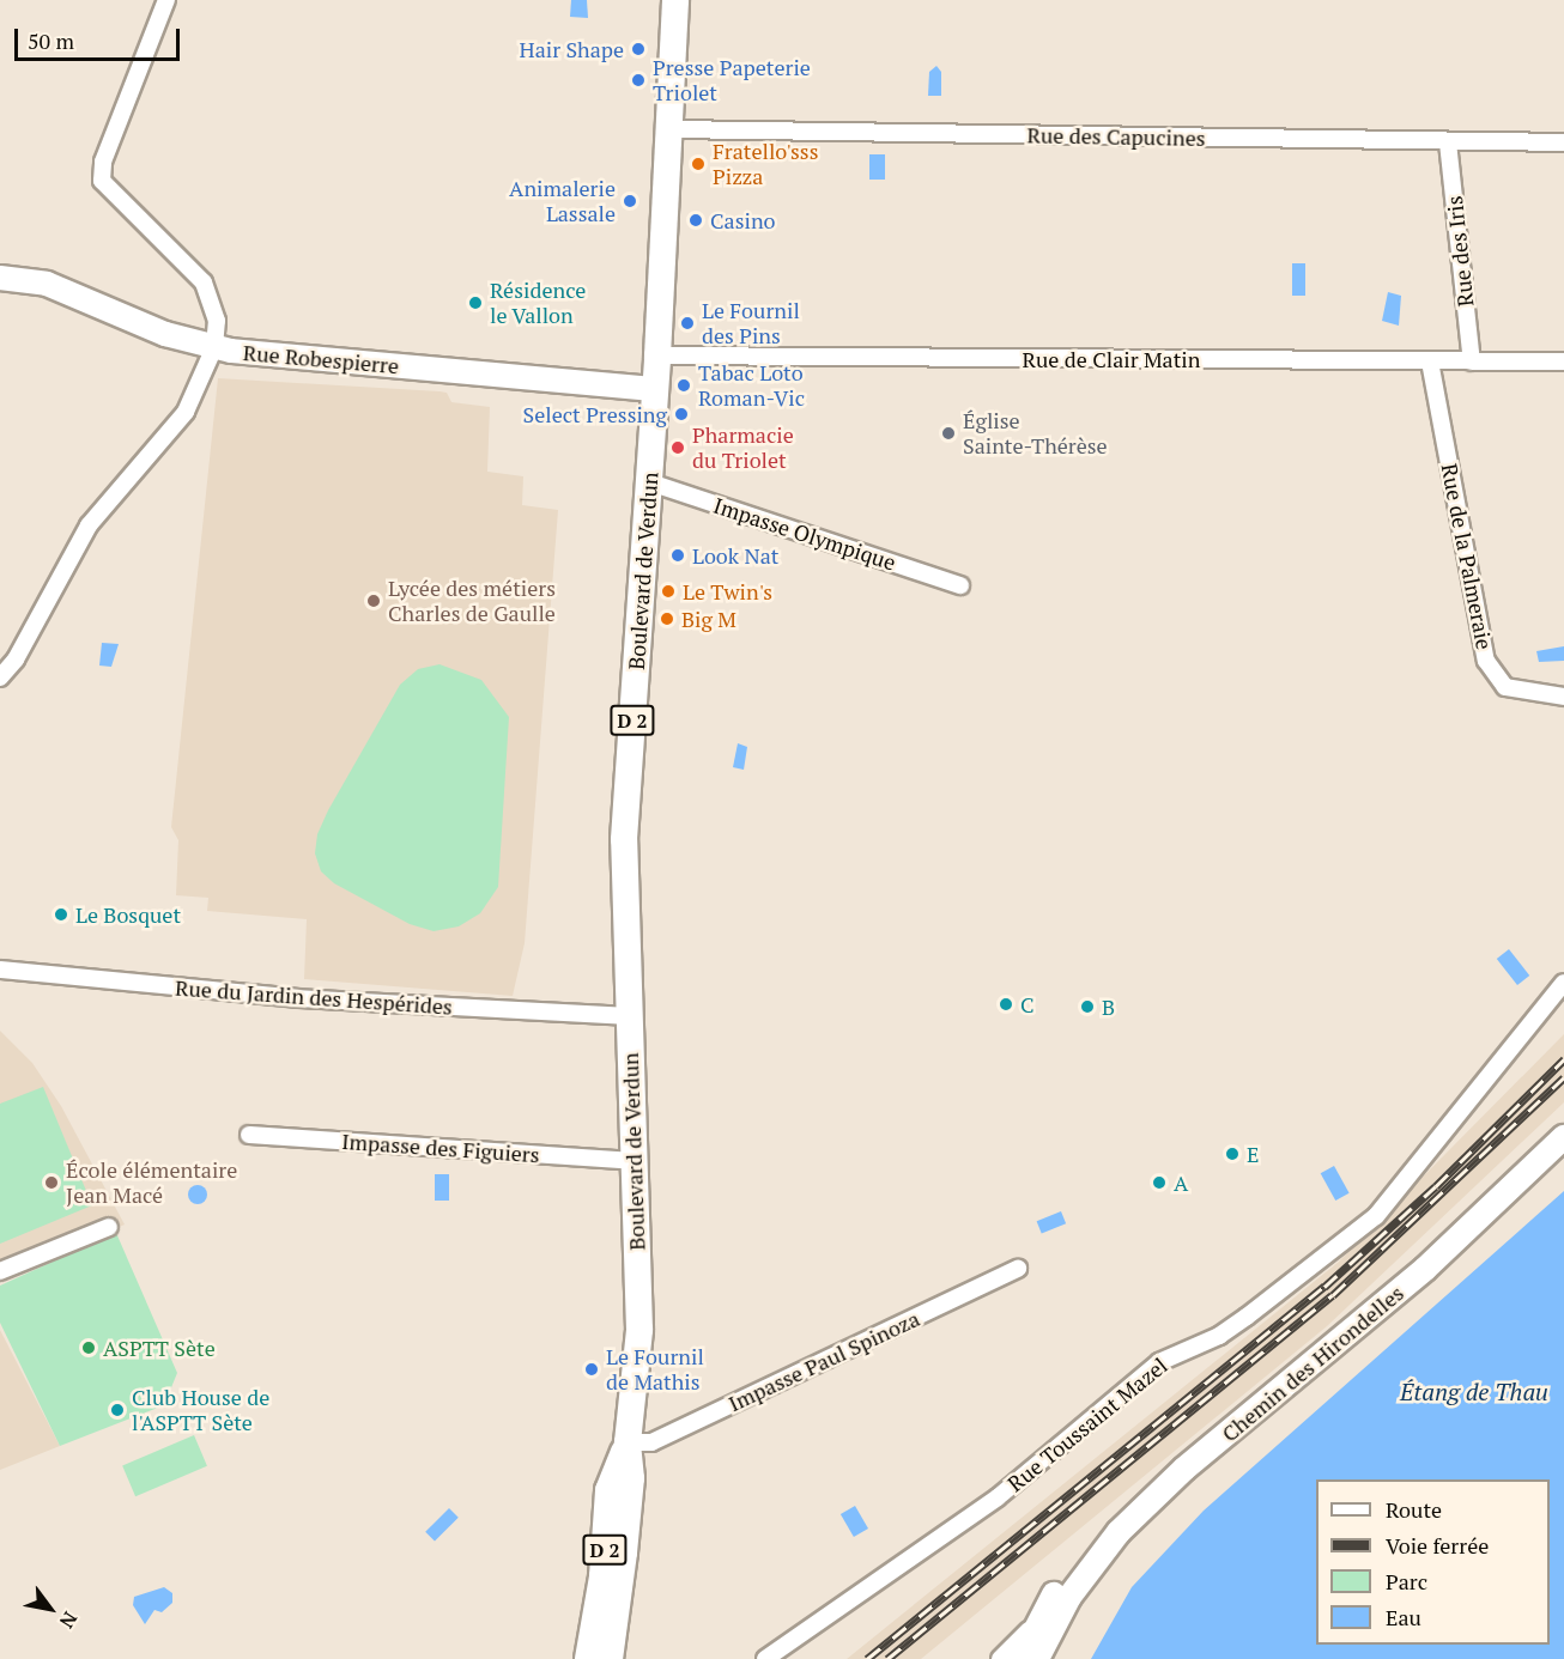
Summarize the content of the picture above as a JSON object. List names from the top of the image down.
{
  "streets": {
    "main road": ["Boulevard de Verdun", "D 2"],
    "street": [
      "Rue des Capucines",
      "Rue des Iris",
      "Rue Robespierre",
      "Rue de Clair Matin",
      "Impasse Olympique",
      "Rue de la Palmeraie",
      "Rue du Jardin des Hespérides",
      "Impasse des Figuiers",
      "Impasse Paul Spinoza",
      "Chemin des Hirondelles",
      "Rue Toussaint Mazel"
    ]
  },
  "crossings": [
    ["Rue des Capucines", "Rue des Iris"],
    ["Rue des Capucines", "Boulevard de Verdun"],
    ["Rue des Iris", "Rue de Clair Matin"],
    ["Rue Robespierre", "Boulevard de Verdun"],
    ["Rue de Clair Matin", "Rue de la Palmeraie"],
    ["Rue de Clair Matin", "Boulevard de Verdun"],
    ["Impasse Olympique", "Boulevard de Verdun"],
    ["Boulevard de Verdun", "Rue du Jardin des Hespérides"],
    ["Boulevard de Verdun", "Impasse des Figuiers"],
    ["Boulevard de Verdun", "Impasse Paul Spinoza"]
  ],
  "water": ["Étang de Thau"],
  "places": [
    "Hair Shape",
    "Presse Papeterie Triolet",
    "Fratello'sss Pizza",
    "Animalerie Lassale",
    "Casino",
    "Résidence le Vallon",
    "Le Fournil des Pins",
    "Tabac Loto Roman-Vic",
    "Select Pressing",
    "Église Sainte-Thérèse",
    "Pharmacie du Triolet",
    "Look Nat",
    "Le Twin's",
    "Lycée des métiers Charles de Gaulle",
    "Big M",
    "Le Bosquet",
    "C",
    "B",
    "E",
    "École élémentaire Jean Macé",
    "A",
    "ASPTT Sète",
    "Le Fournil de Mathis",
    "Club House de l'ASPTT Sète"
  ],
  "legend": [
    "Route",
    "Voie ferrée",
    "Parc",
    "Eau"
  ],
  "scale_bar": "50 m",
  "north": "bottom right"
}
